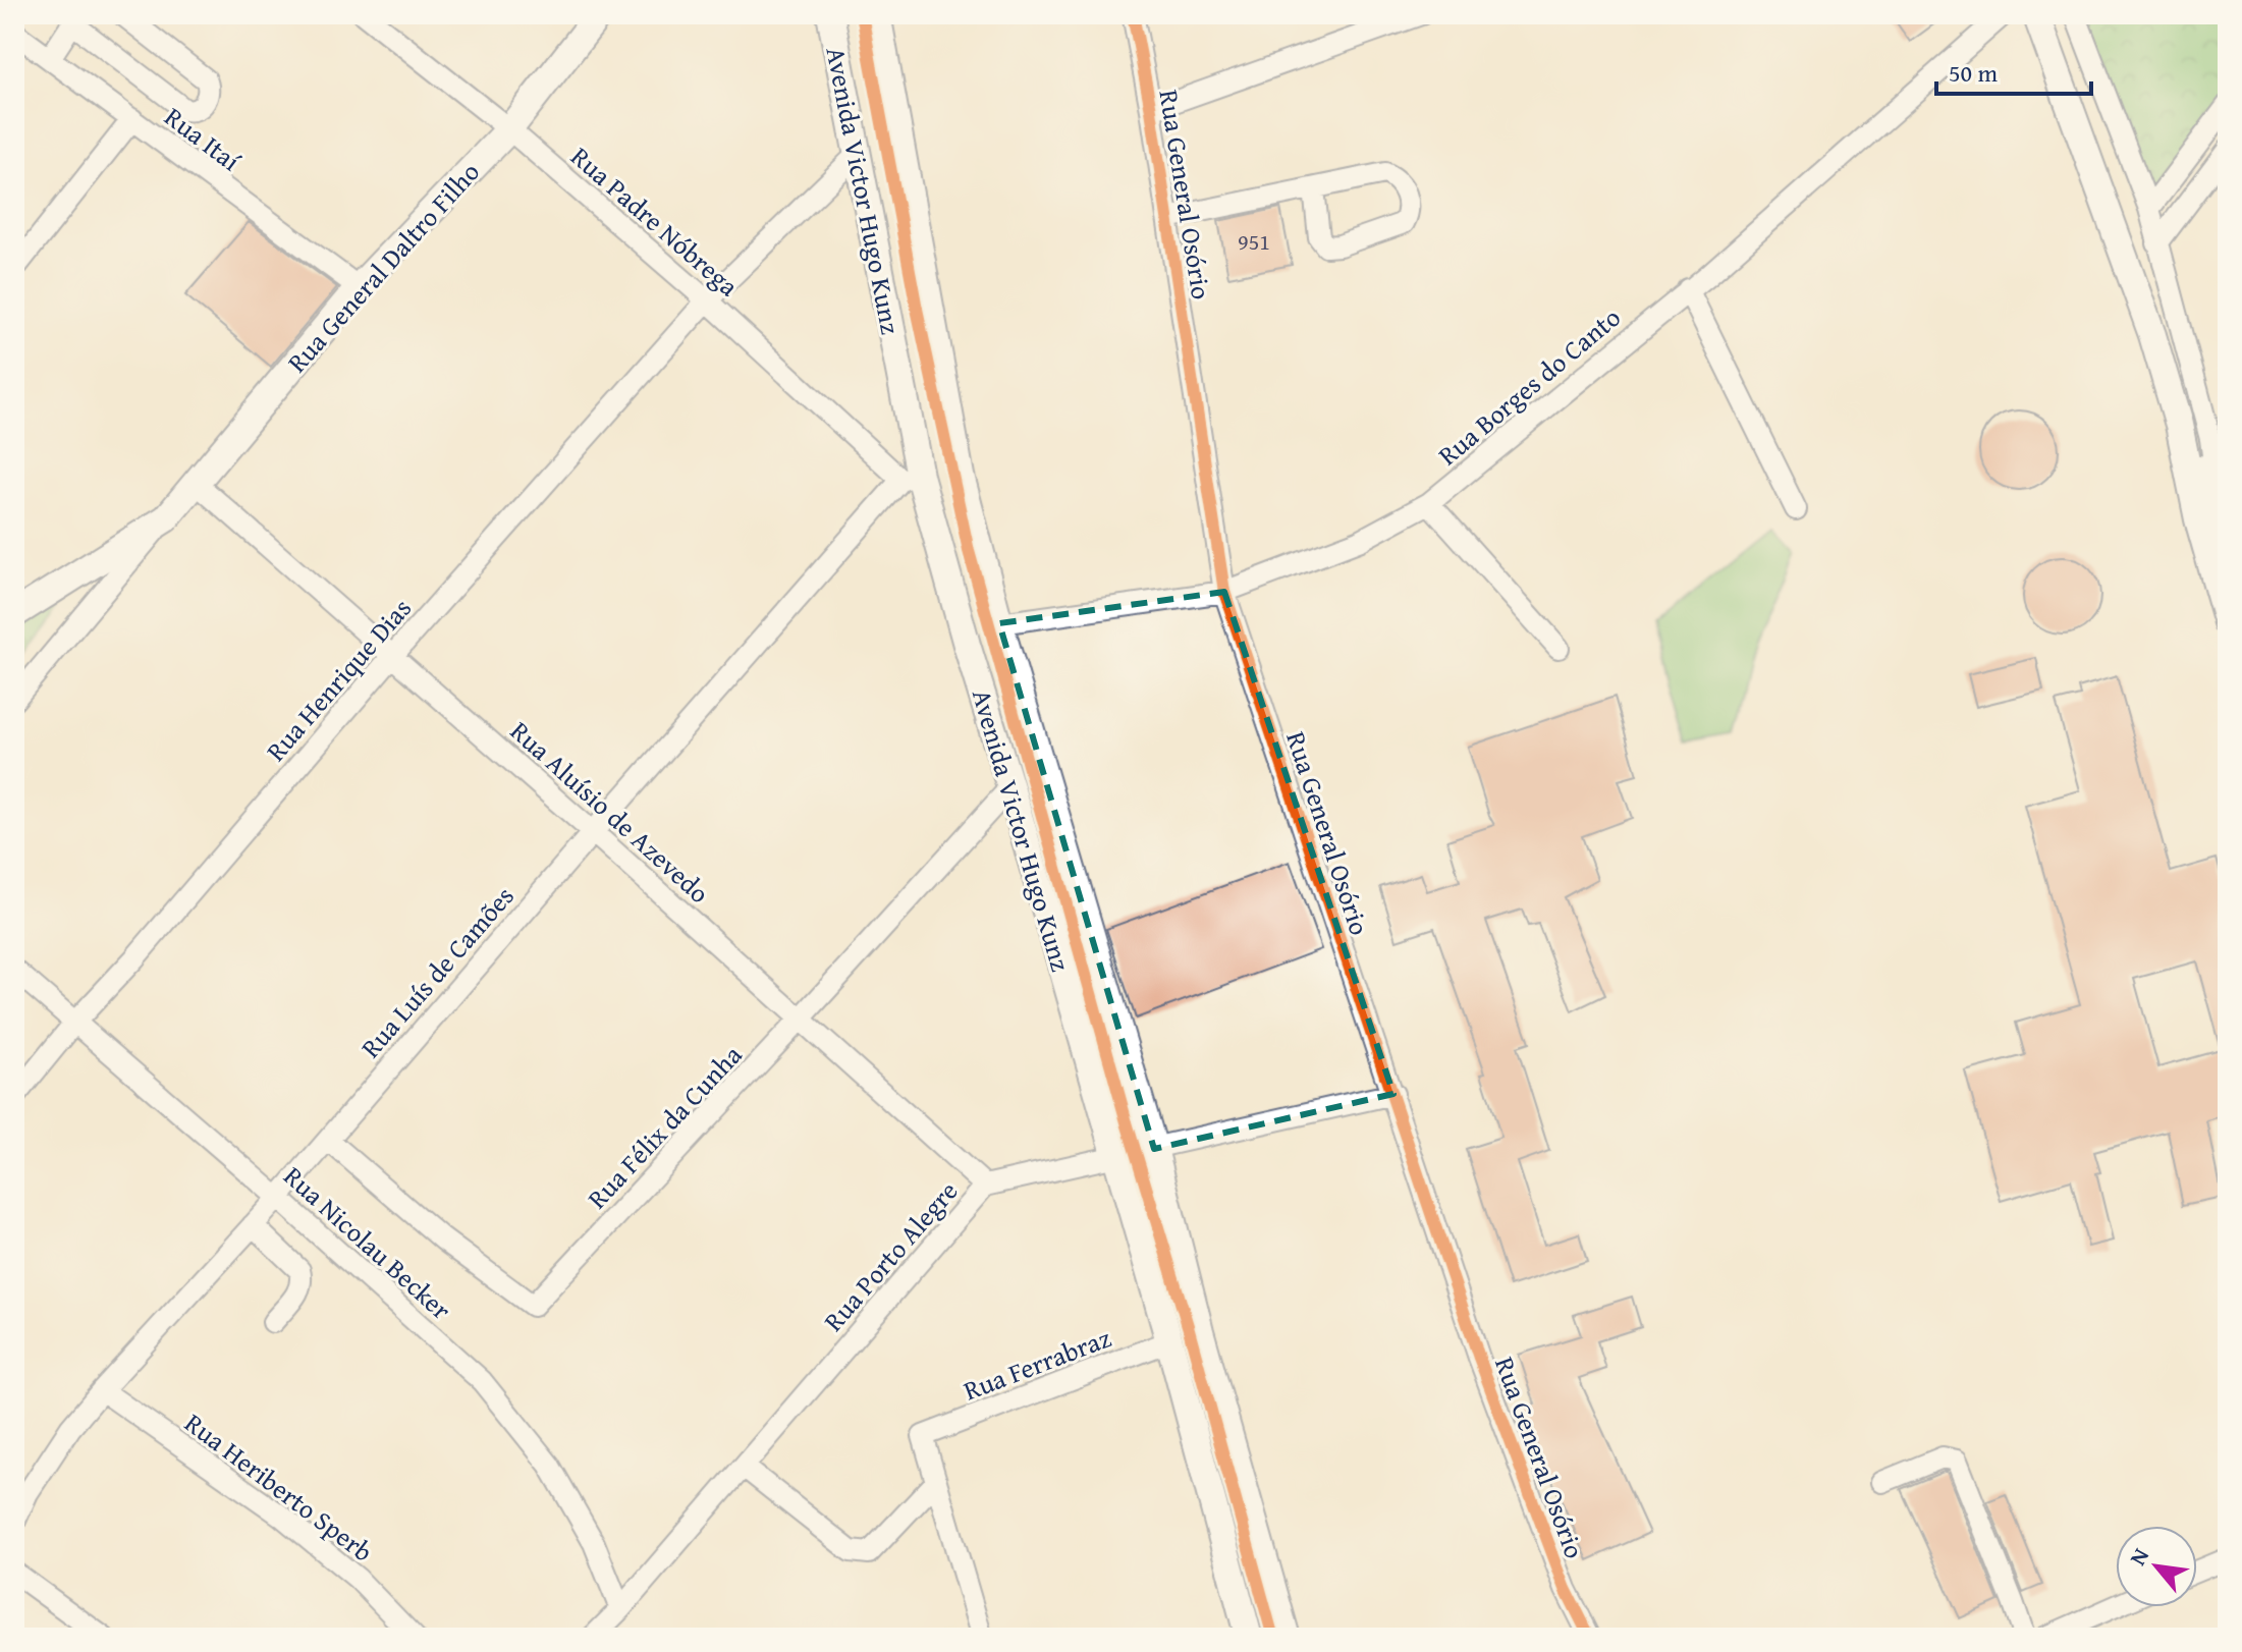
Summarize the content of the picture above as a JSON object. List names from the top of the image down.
{
  "streets": {
    "main road": ["Avenida Victor Hugo Kunz", "Rua General Daltro Filho"],
    "street": [
      "Rua Itaí",
      "Rua General Osório",
      "Rua Padre Nóbrega",
      "Rua Borges do Canto",
      "Rua Henrique Dias",
      "Rua Aluísio de Azevedo",
      "Rua Luís de Camões",
      "Rua Félix da Cunha",
      "Rua Nicolau Becker",
      "Rua Porto Alegre",
      "Rua Ferrabraz",
      "Rua Heriberto Sperb"
    ]
  },
  "crossings": [
    ["Rua Itaí", "Rua General Daltro Filho"],
    ["Avenida Victor Hugo Kunz", "Rua Padre Nóbrega"],
    ["Avenida Victor Hugo Kunz", "Rua Borges do Canto"],
    ["Avenida Victor Hugo Kunz", "Rua Henrique Dias"],
    ["Avenida Victor Hugo Kunz", "Rua Luís de Camões"],
    ["Avenida Victor Hugo Kunz", "Rua Félix da Cunha"],
    ["Avenida Victor Hugo Kunz", "Rua Porto Alegre"],
    ["Avenida Victor Hugo Kunz", "Rua Ferrabraz"],
    ["Rua General Osório", "Rua Borges do Canto"],
    ["Rua General Osório", "Rua Porto Alegre"],
    ["Rua Padre Nóbrega", "Rua General Daltro Filho"],
    ["Rua Padre Nóbrega", "Rua Henrique Dias"],
    ["Rua Padre Nóbrega", "Rua Luís de Camões"],
    ["Rua General Daltro Filho", "Rua Aluísio de Azevedo"],
    ["Rua Henrique Dias", "Rua Aluísio de Azevedo"],
    ["Rua Henrique Dias", "Rua Nicolau Becker"],
    ["Rua Aluísio de Azevedo", "Rua Luís de Camões"],
    ["Rua Aluísio de Azevedo", "Rua Félix da Cunha"],
    ["Rua Aluísio de Azevedo", "Rua Porto Alegre"],
    ["Rua Luís de Camões", "Rua Félix da Cunha"],
    ["Rua Luís de Camões", "Rua Nicolau Becker"],
    ["Rua Luís de Camões", "Rua Heriberto Sperb"],
    ["Rua Nicolau Becker", "Rua Porto Alegre"]
  ],
  "house_numbers": ["951"],
  "scale_bar": "50 m",
  "north": "top left"
}
